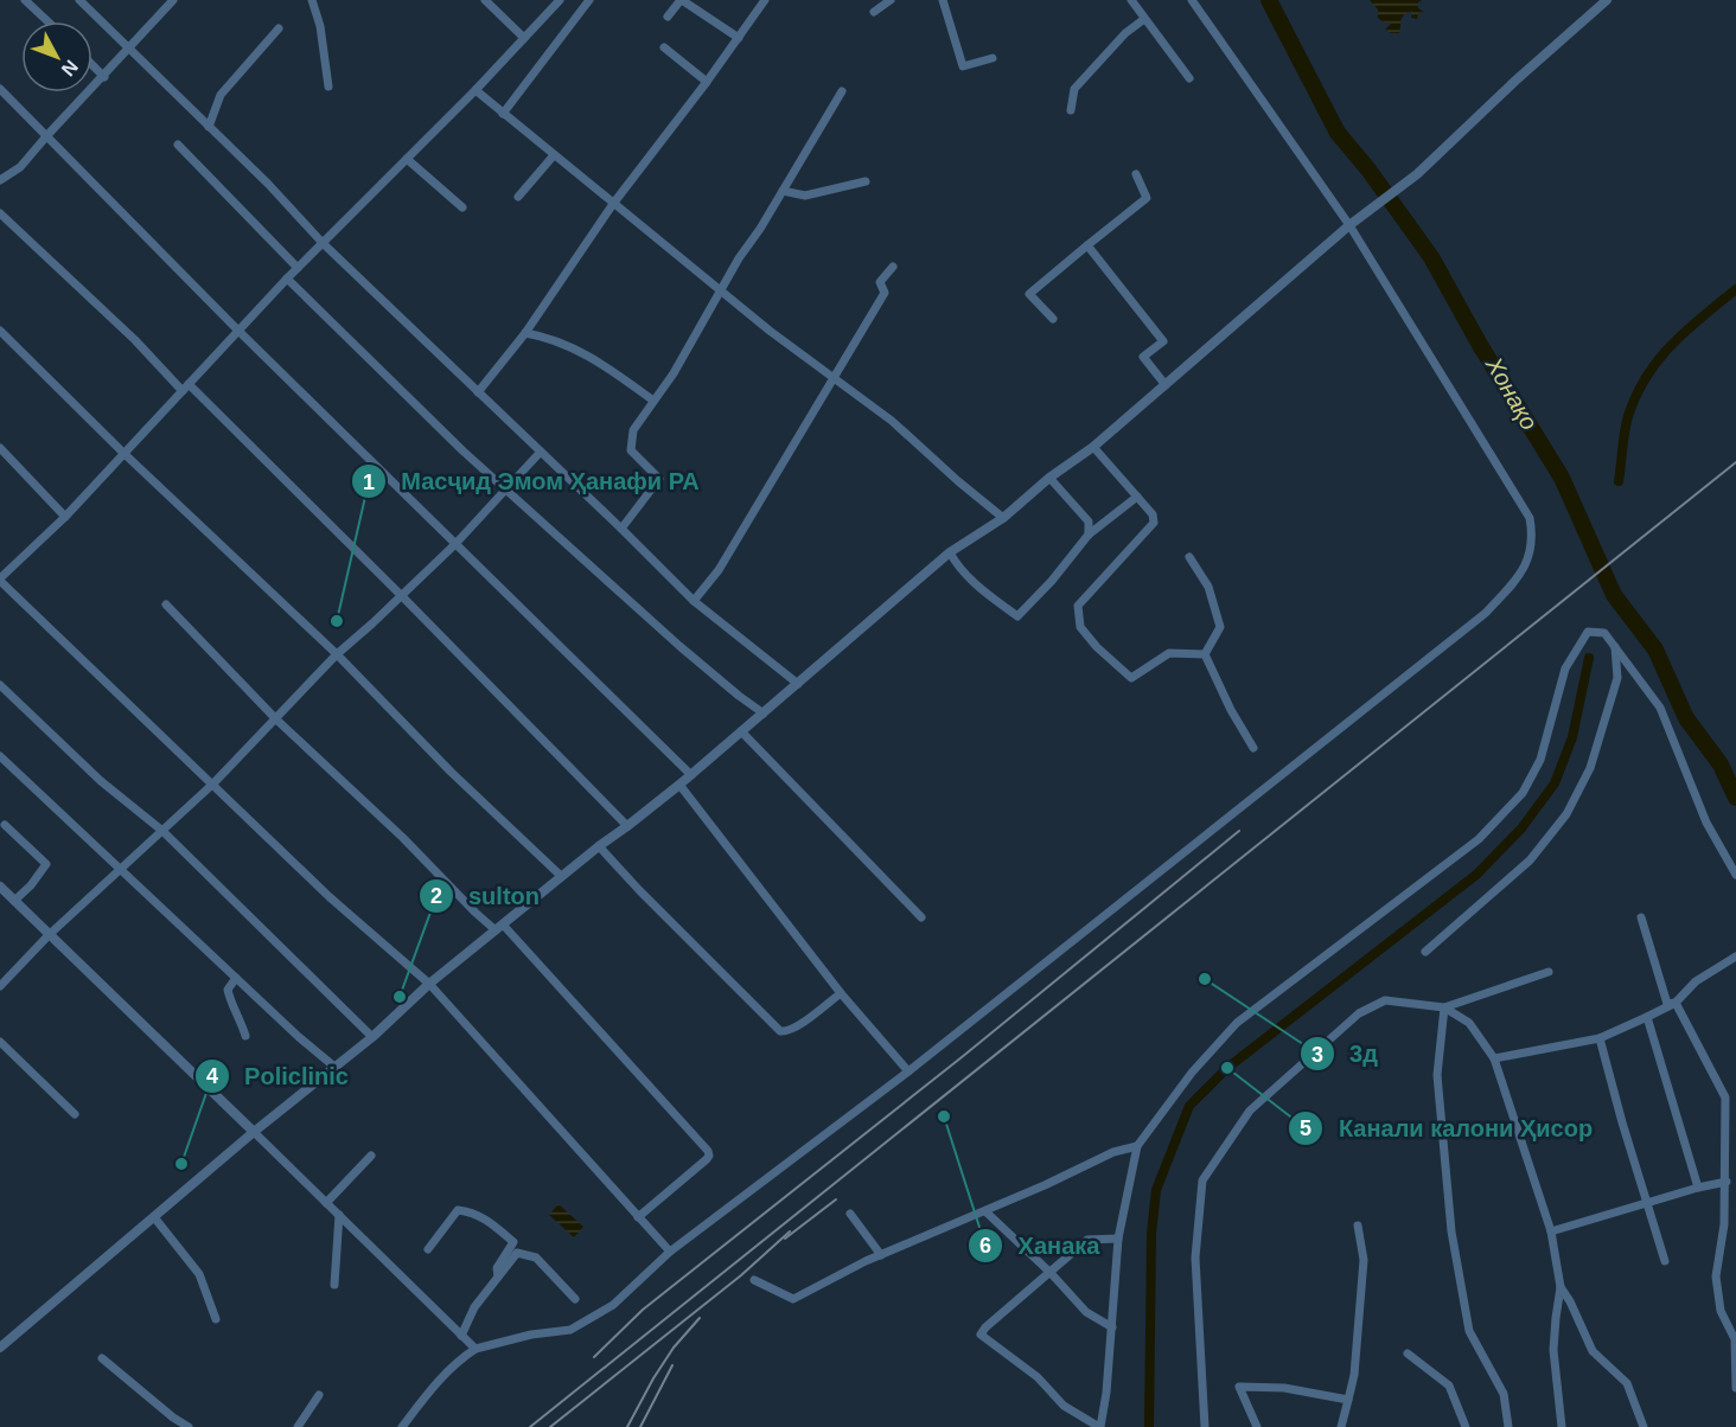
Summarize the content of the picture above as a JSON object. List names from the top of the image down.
{
  "water": ["Хонақо"],
  "places": [
    "Масҷид Эмом Ҳанафи РА",
    "3д",
    "sulton",
    "Канали калони Ҳисор",
    "Ханака",
    "Policlinic"
  ],
  "north": "bottom right"
}
